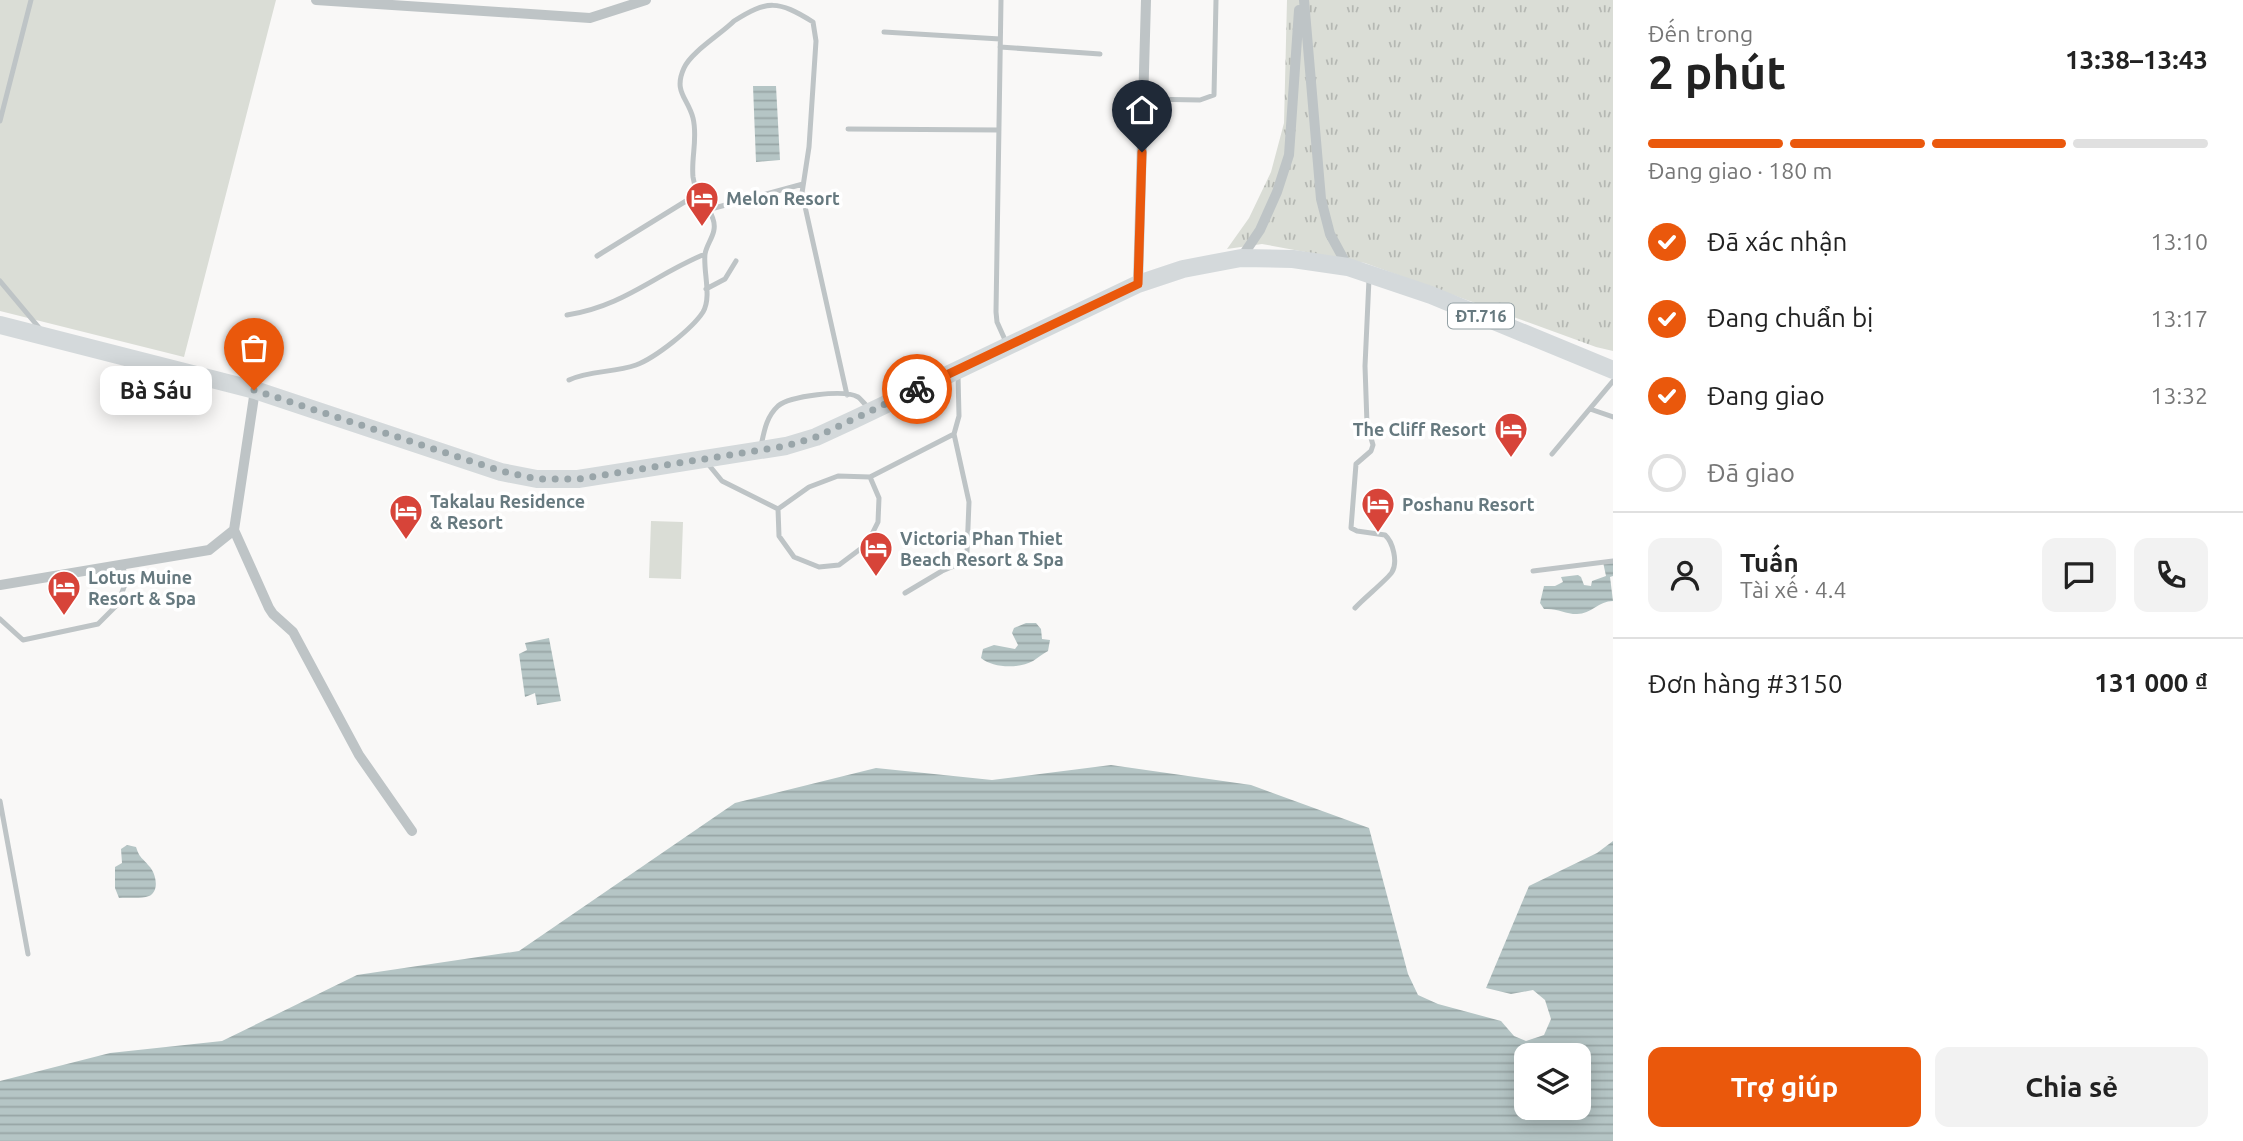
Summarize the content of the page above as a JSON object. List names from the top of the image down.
{
  "streets": {
    "main road": ["ĐT.716"]
  },
  "places": {
    "hotel": [
      "Melon Resort",
      "The Cliff Resort",
      "Poshanu Resort",
      "Takalau Residence & Resort",
      "Victoria Phan Thiet Beach Resort & Spa",
      "Lotus Muine Resort & Spa"
    ],
    "other": ["Bà Sáu"]
  },
  "page": {
    "heading": ["2 phút", "Đến trong", "13:38–13:43"],
    "panel": [
      "Tuấn",
      "Tài xế · 4.4",
      "Đơn hàng #3150",
      "131 000 ₫"
    ],
    "bar": "Đang giao · 180 m",
    "list": [
      ["Đã xác nhận", "13:10"],
      ["Đang chuẩn bị", "13:17"],
      ["Đang giao", "13:32"],
      "Đã giao"
    ],
    "bubble": "Bà Sáu",
    "buttons": ["Trợ giúp", "Chia sẻ"]
  }
}
